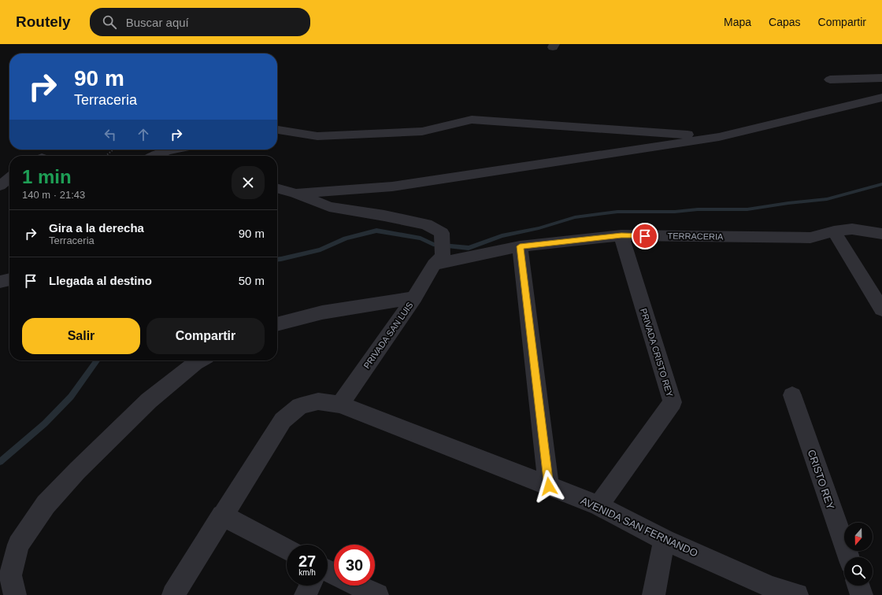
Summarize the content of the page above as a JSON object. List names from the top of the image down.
{
  "streets": {
    "street": [
      "TERRACERIA",
      "PRIVADA SAN LUIS",
      "PRIVADA CRISTO REY",
      "CRISTO REY",
      "AVENIDA SAN FERNANDO"
    ]
  },
  "crossings": [
    ["TERRACERIA", "PRIVADA SAN LUIS"],
    ["TERRACERIA", "PRIVADA CRISTO REY"],
    ["PRIVADA SAN LUIS", "AVENIDA SAN FERNANDO"],
    ["PRIVADA CRISTO REY", "AVENIDA SAN FERNANDO"]
  ],
  "north": "bottom",
  "page": {
    "header": "Routely",
    "search": "Buscar aquí",
    "nav": ["Mapa", "Capas", "Compartir"],
    "turn": ["90 m", "Terraceria"],
    "heading": ["1 min", "140 m · 21:43"],
    "list": [
      {
        "name": "Gira a la derecha",
        "note": "Terraceria",
        "value": "90 m"
      },
      {
        "name": "Llegada al destino",
        "value": "50 m"
      }
    ],
    "buttons": ["Salir", "Compartir"],
    "speed": "27 km/h",
    "limit": "30"
  }
}
